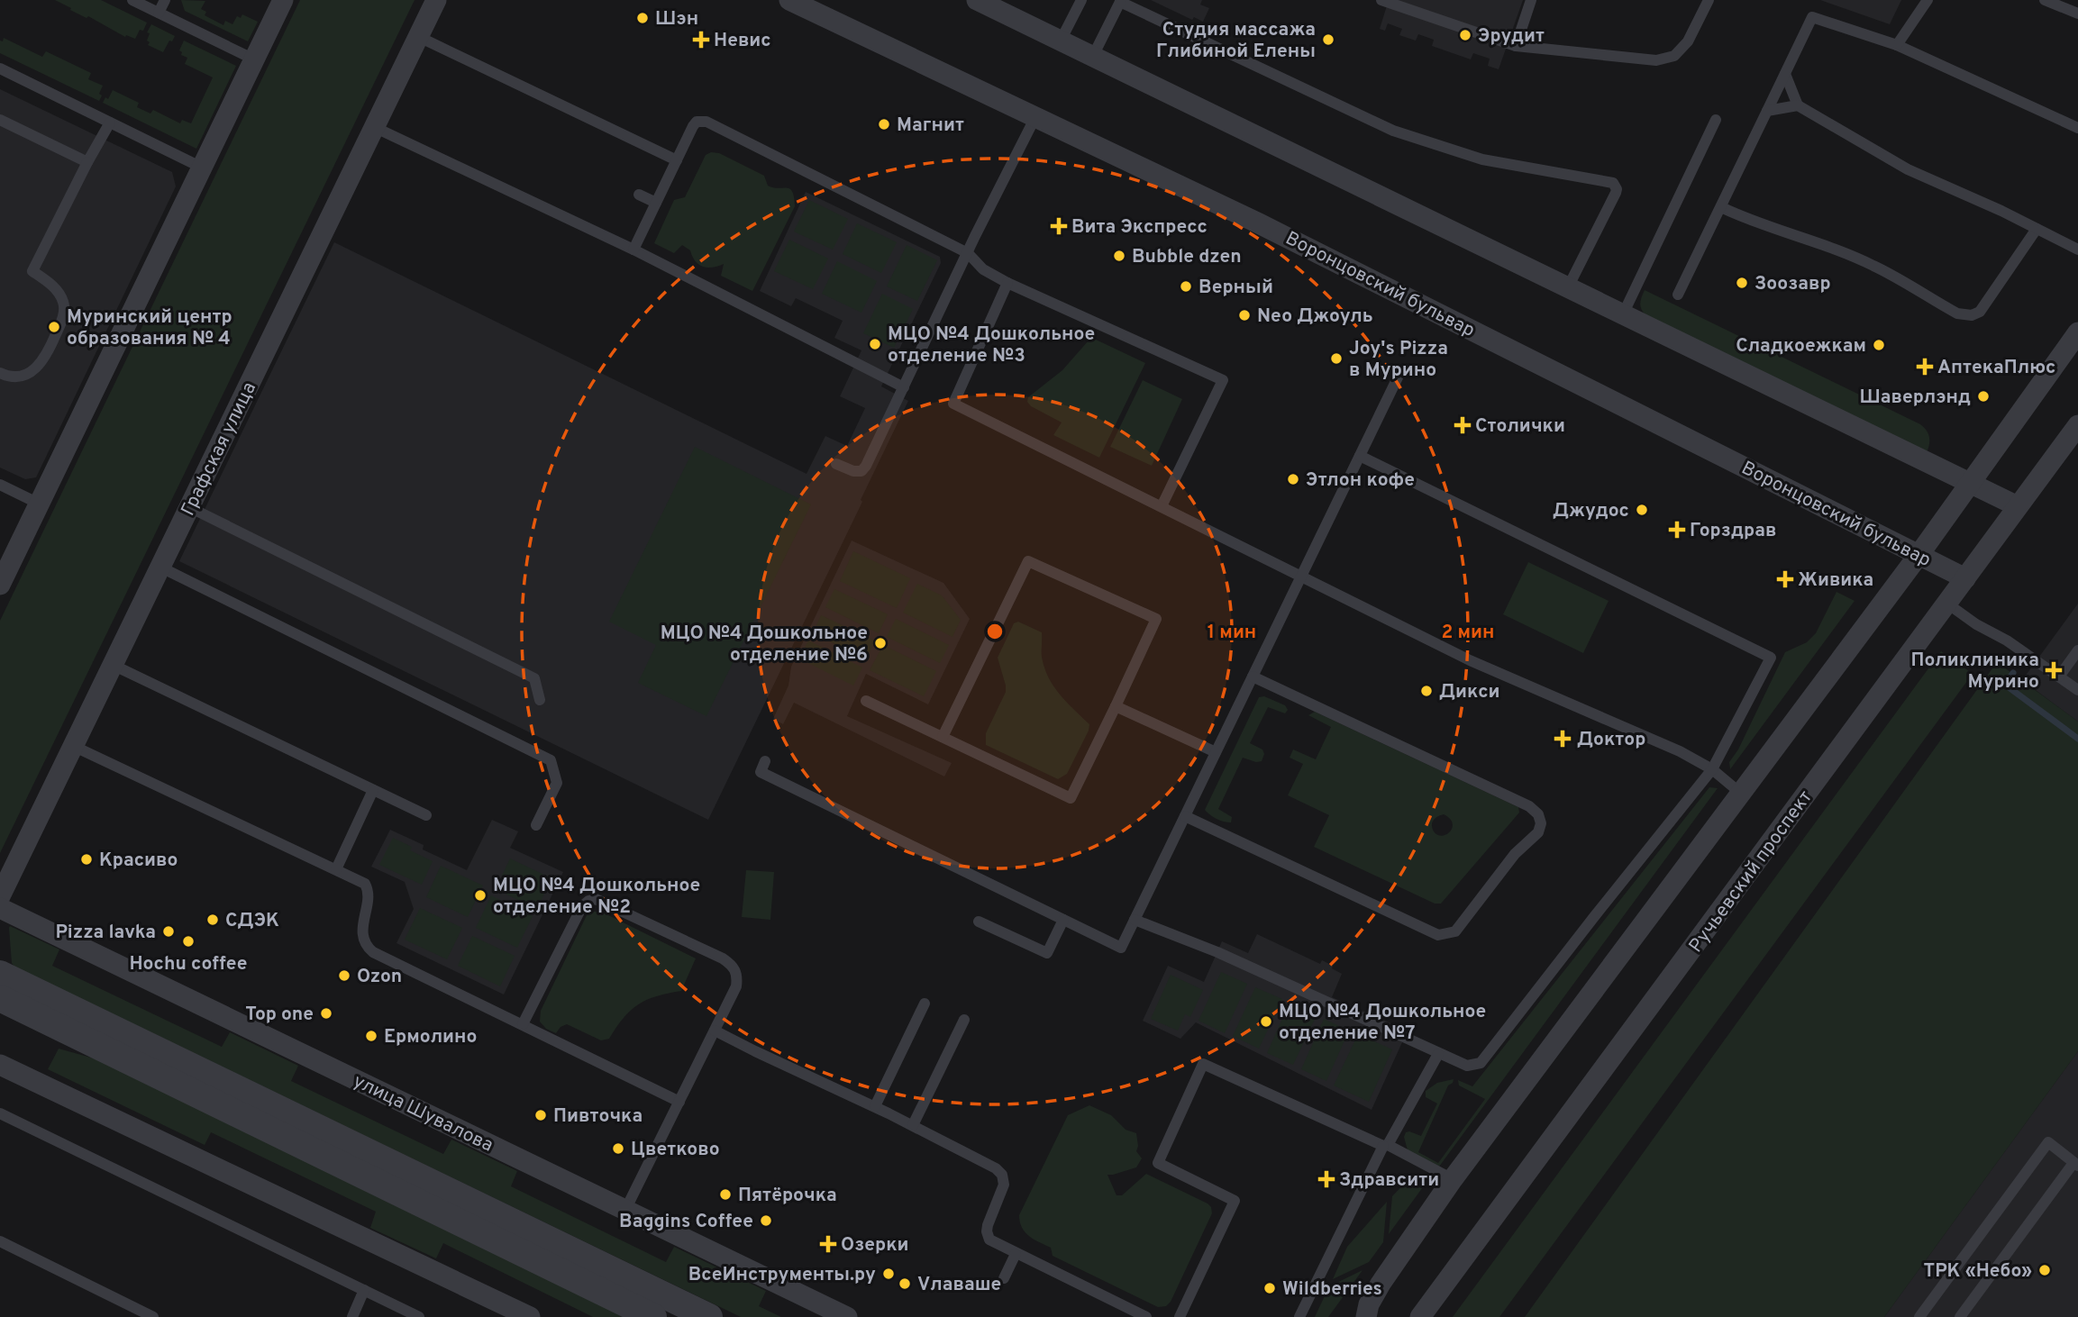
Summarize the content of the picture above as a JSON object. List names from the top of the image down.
{
  "streets": {
    "street": [
      "Воронцовский бульвар",
      "Графская улица",
      "Ручьевский проспект",
      "улица Шувалова"
    ]
  },
  "crossings": [
    ["Воронцовский бульвар", "Ручьевский проспект"]
  ],
  "places": {
    "other": [
      "Шэн",
      "Эрудит",
      "Студия массажа Глибиной Елены",
      "Магнит",
      "Bubble dzen",
      "Зоозавр",
      "Верный",
      "Neo Джоуль",
      "Муринский центр образования № 4",
      "МЦО №4 Дошкольное отделение №3",
      "Сладкоежкам",
      "Joy's Pizza в Мурино",
      "Шаверлэнд",
      "Этлон кофе",
      "Джудос",
      "МЦО №4 Дошкольное отделение №6",
      "Дикси",
      "Красиво",
      "МЦО №4 Дошкольное отделение №2",
      "СДЭК",
      "Pizza lavka",
      "Hochu coffee",
      "Ozon",
      "Top one",
      "МЦО №4 Дошкольное отделение №7",
      "Ермолино",
      "Пивточка",
      "Цветково",
      "Пятёрочка",
      "Baggins Coffee",
      "ТРК «Небо»",
      "ВсеИнструменты.ру",
      "Vлаваше",
      "Wildberries"
    ],
    "health": [
      "Невис",
      "Вита Экспресс",
      "АптекаПлюс",
      "Столички",
      "Горздрав",
      "Живика",
      "Поликлиника Мурино",
      "Доктор",
      "Здравсити",
      "Озерки"
    ]
  },
  "rings": ["1 мин", "2 мин"]
}
